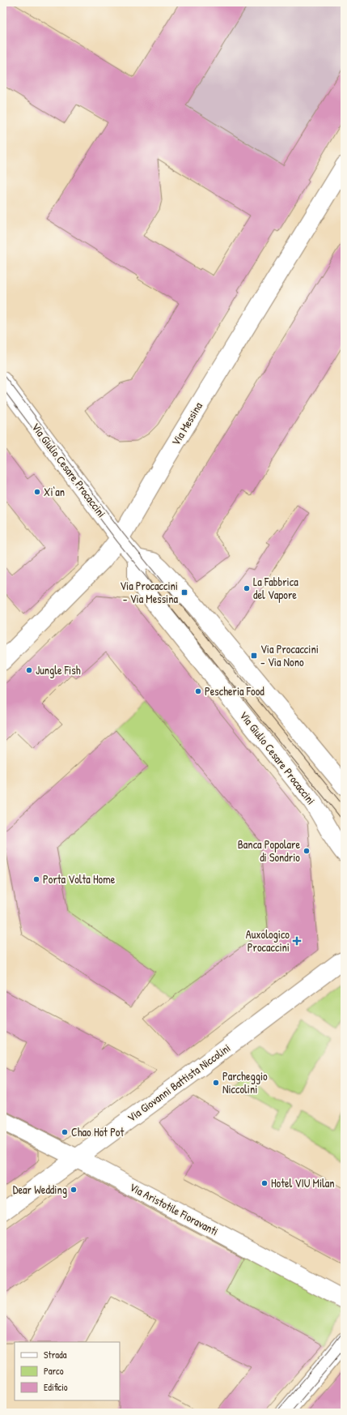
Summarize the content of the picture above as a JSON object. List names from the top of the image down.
{
  "streets": {
    "street": [
      "Via Messina",
      "Via Giulio Cesare Procaccini",
      "Via Giovanni Battista Niccolini",
      "Via Aristotile Fioravanti"
    ]
  },
  "crossings": [
    ["Via Messina", "Via Giulio Cesare Procaccini"],
    ["Via Giovanni Battista Niccolini", "Via Aristotile Fioravanti"]
  ],
  "places": {
    "other": [
      "Xi‘an",
      "La Fabbrica del Vapore",
      "Jungle Fish",
      "Pescheria Food",
      "Banca Popolare di Sondrio",
      "Porta Volta Home",
      "Parcheggio Niccolini",
      "Chao Hot Pot",
      "Hotel VIU Milan",
      "Dear Wedding"
    ],
    "transit": ["Via Procaccini - Via Messina", "Via Procaccini - Via Nono"],
    "health": ["Auxologico Procaccini"]
  },
  "legend": ["Strada", "Parco", "Edificio"]
}
